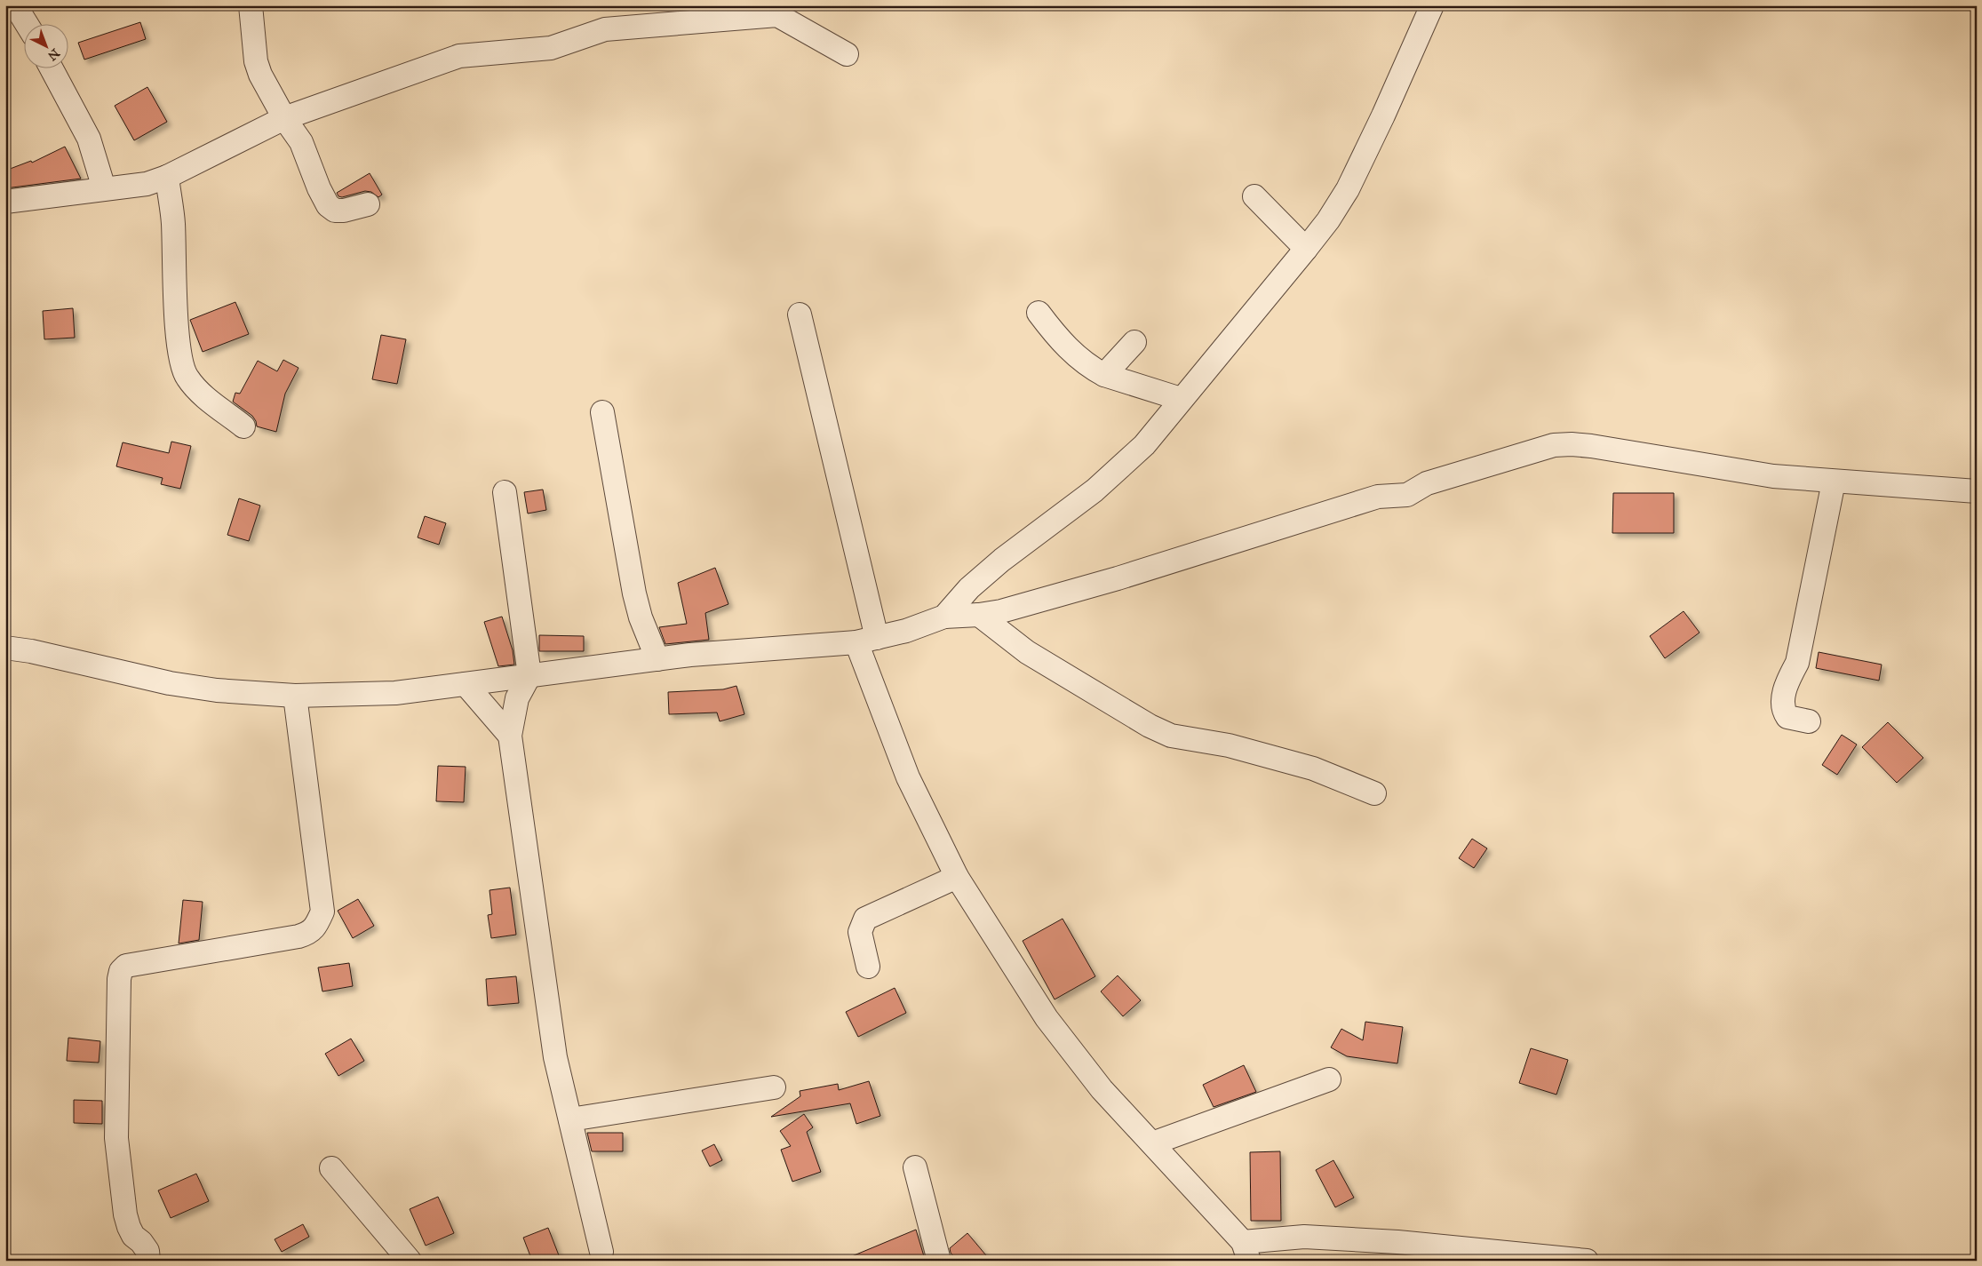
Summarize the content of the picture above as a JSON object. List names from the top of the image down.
{
  "north": "bottom right"
}
